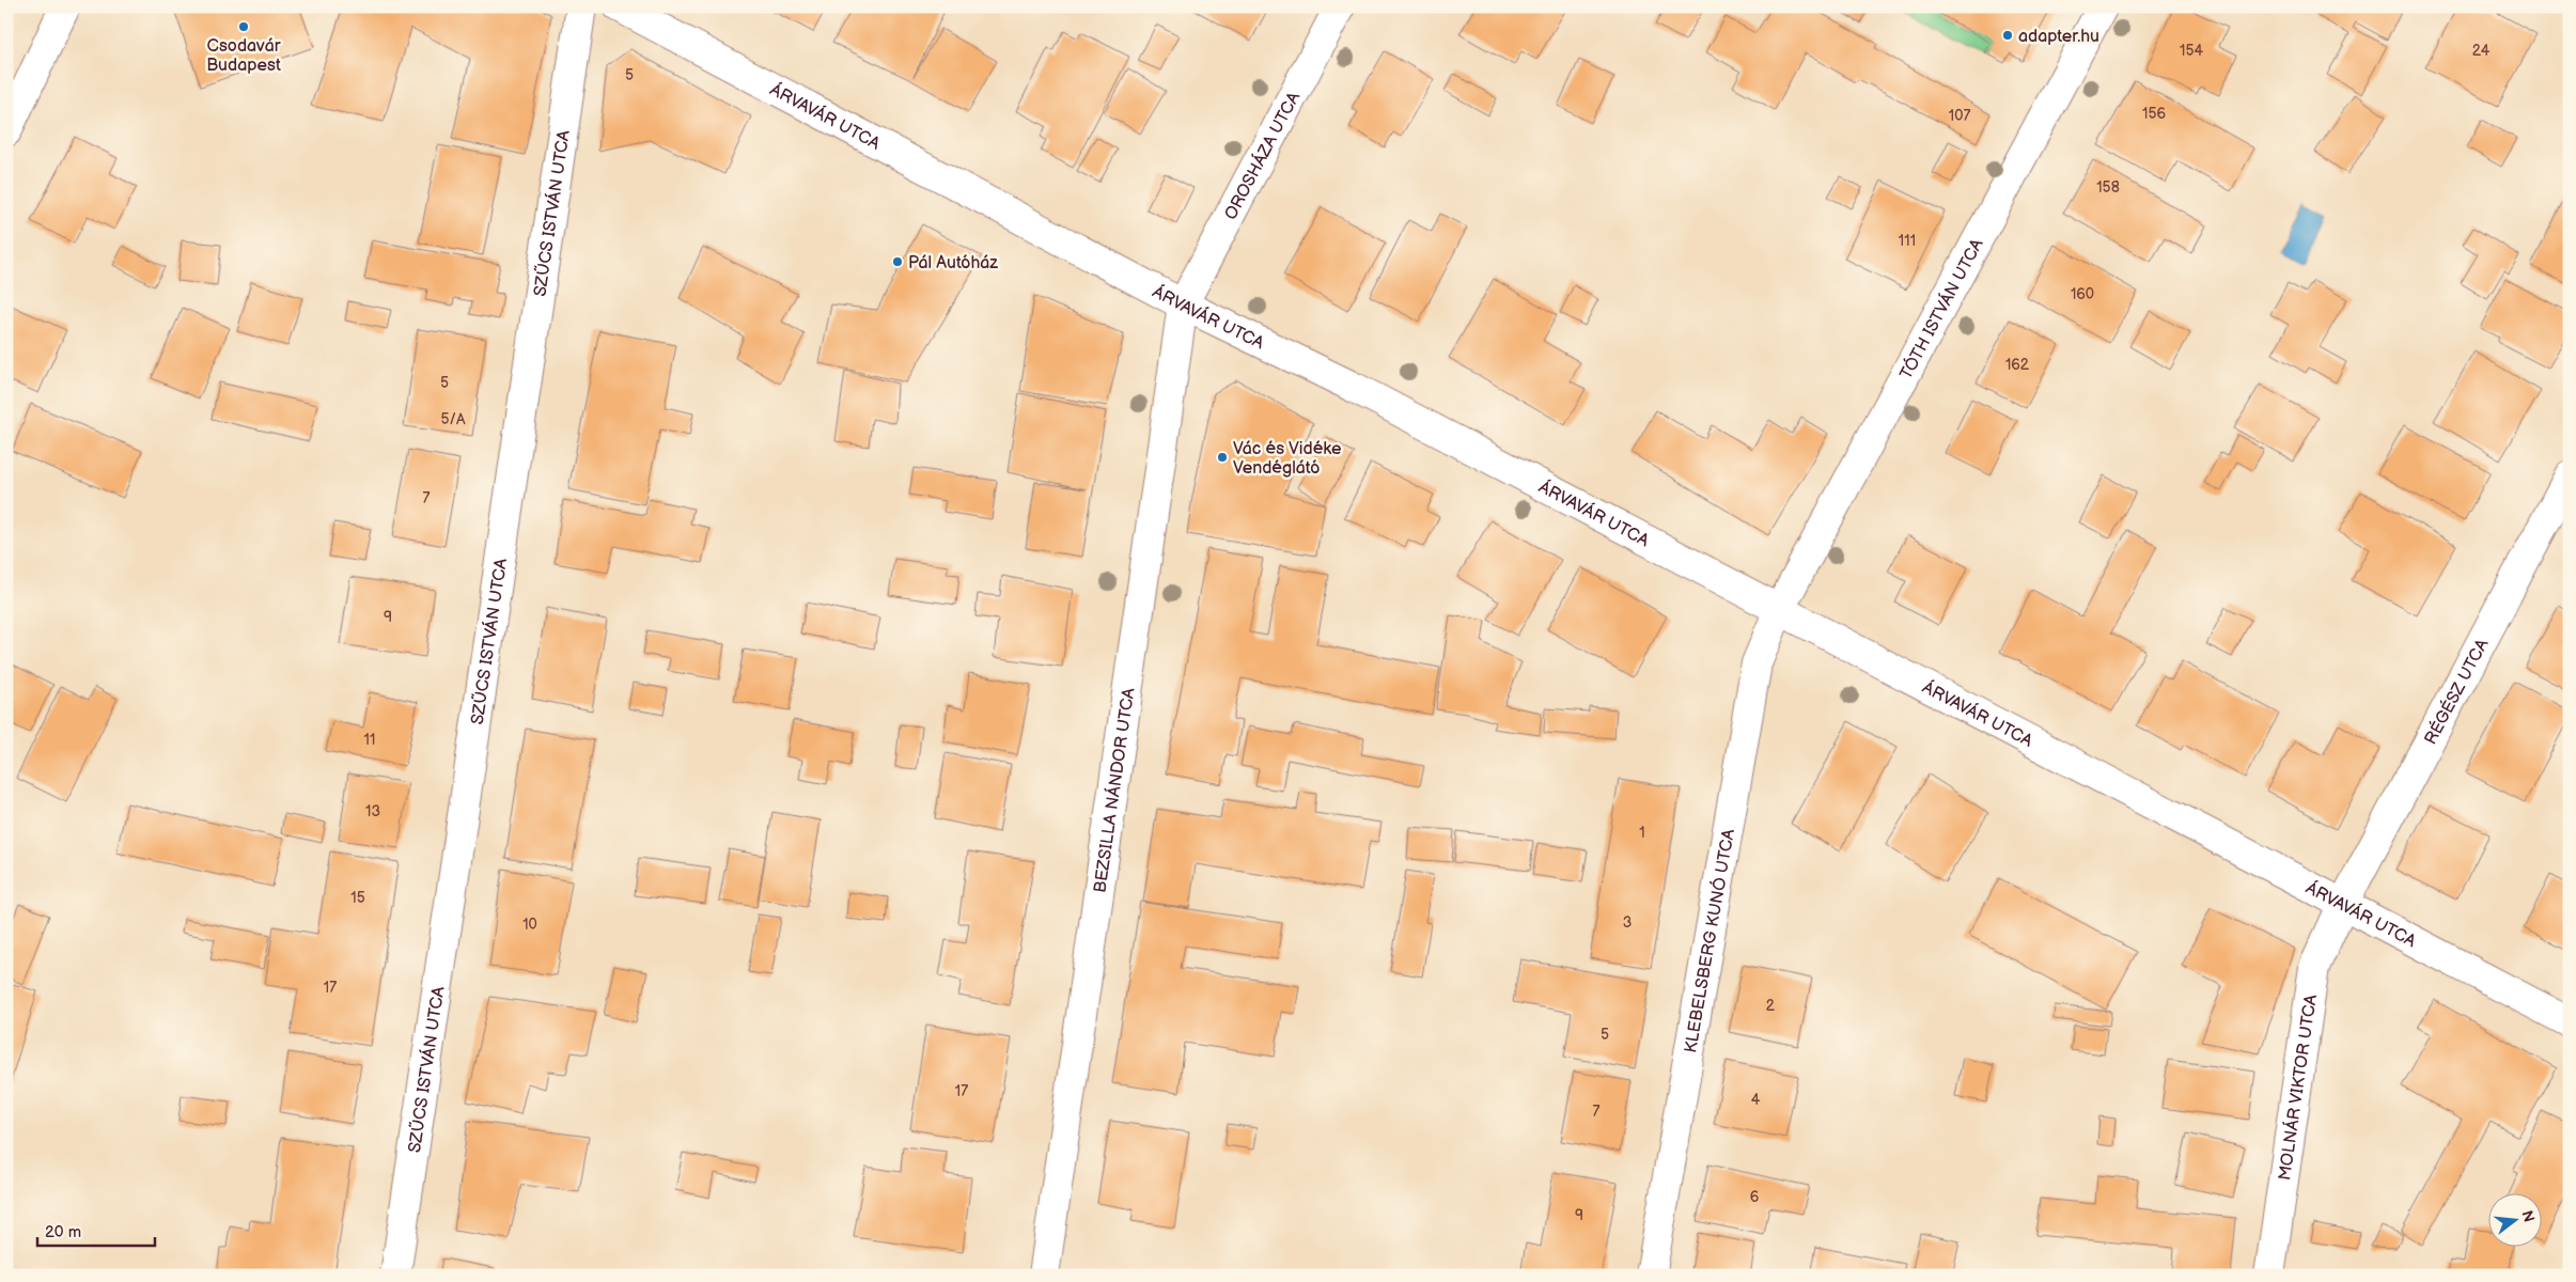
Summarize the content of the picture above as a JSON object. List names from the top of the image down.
{
  "streets": {
    "street": [
      "ÁRVAVÁR UTCA",
      "OROSHÁZA UTCA",
      "SZŰCS ISTVÁN UTCA",
      "TÓTH ISTVÁN UTCA",
      "RÉGÉSZ UTCA",
      "BEZSILLA NÁNDOR UTCA",
      "KLEBELSBERG KUNÓ UTCA",
      "MOLNÁR VIKTOR UTCA"
    ]
  },
  "crossings": [
    ["ÁRVAVÁR UTCA", "OROSHÁZA UTCA"],
    ["ÁRVAVÁR UTCA", "TÓTH ISTVÁN UTCA"],
    ["ÁRVAVÁR UTCA", "RÉGÉSZ UTCA"],
    ["ÁRVAVÁR UTCA", "BEZSILLA NÁNDOR UTCA"],
    ["ÁRVAVÁR UTCA", "KLEBELSBERG KUNÓ UTCA"],
    ["ÁRVAVÁR UTCA", "MOLNÁR VIKTOR UTCA"],
    ["OROSHÁZA UTCA", "BEZSILLA NÁNDOR UTCA"],
    ["TÓTH ISTVÁN UTCA", "KLEBELSBERG KUNÓ UTCA"],
    ["RÉGÉSZ UTCA", "MOLNÁR VIKTOR UTCA"]
  ],
  "places": [
    "Csodavár Budapest",
    "adapter.hu",
    "Pál Autóház",
    "Vác és Vidéke Vendéglátó"
  ],
  "house_numbers": [
    "154",
    "24",
    "5",
    "156",
    "107",
    "158",
    "111",
    "160",
    "162",
    "5",
    "5/A",
    "7",
    "9",
    "11",
    "13",
    "1",
    "15",
    "3",
    "10",
    "17",
    "2",
    "5",
    "17",
    "4",
    "7",
    "6",
    "9"
  ],
  "scale_bar": "20 m",
  "north": "right"
}
